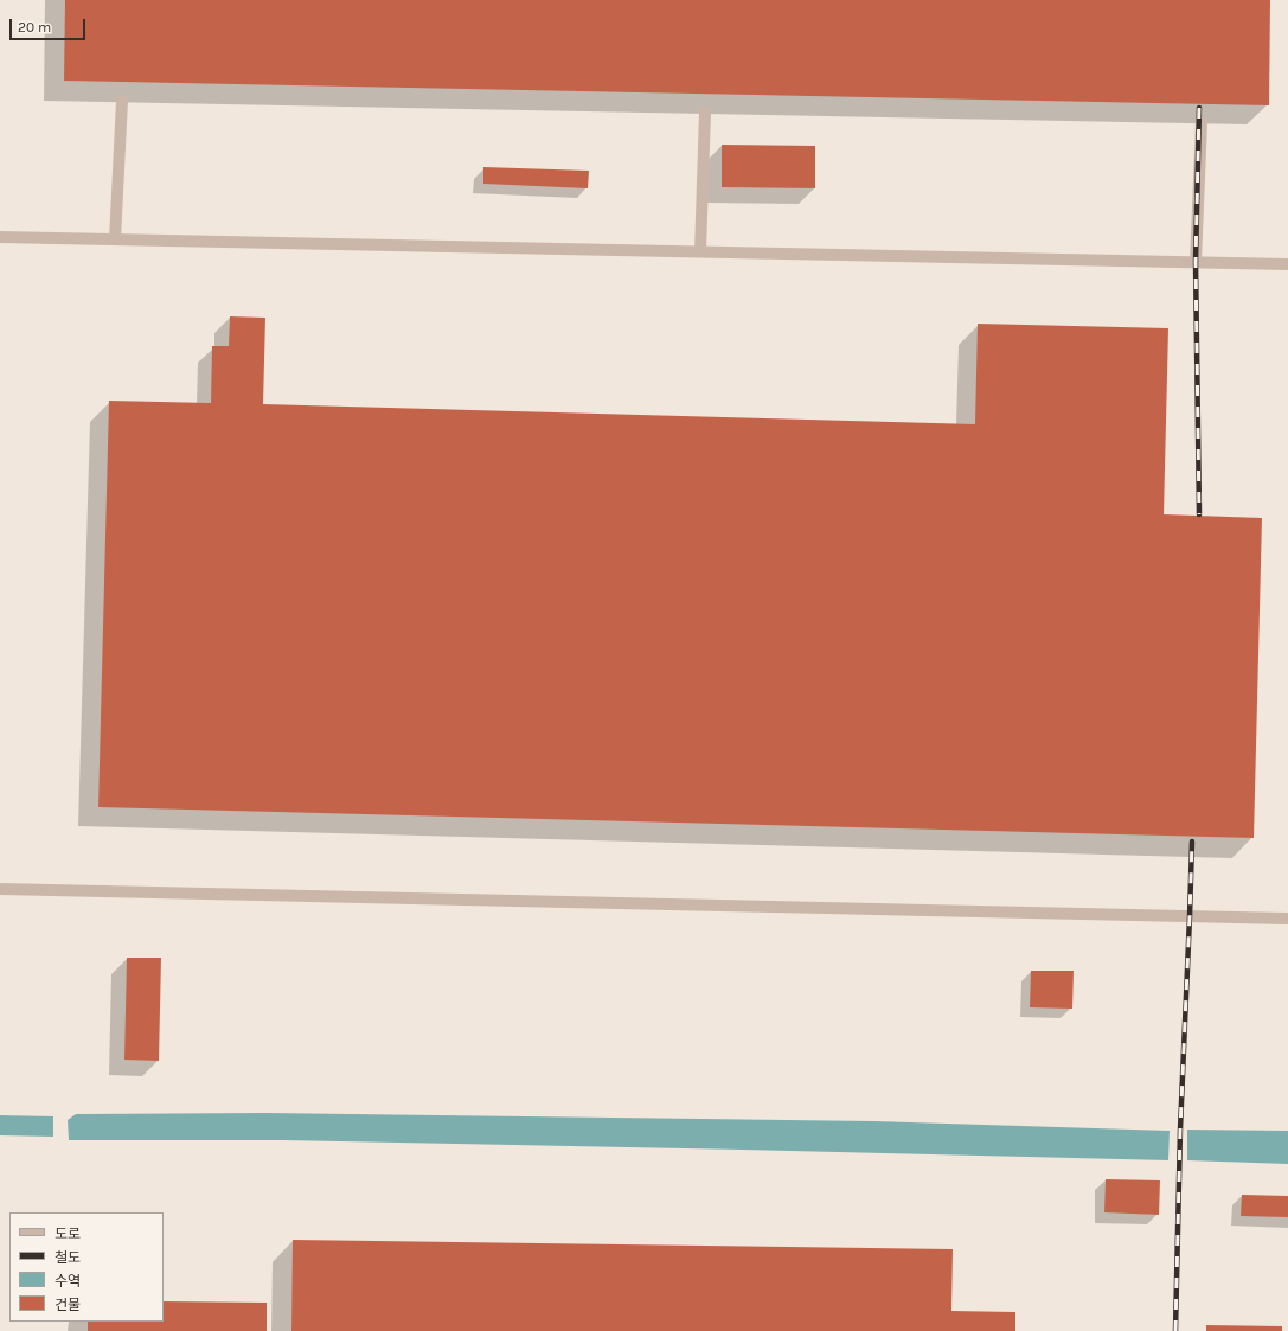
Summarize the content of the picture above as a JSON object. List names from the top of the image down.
{
  "legend": [
    "도로",
    "철도",
    "수역",
    "건물"
  ],
  "scale_bar": "20 m"
}
